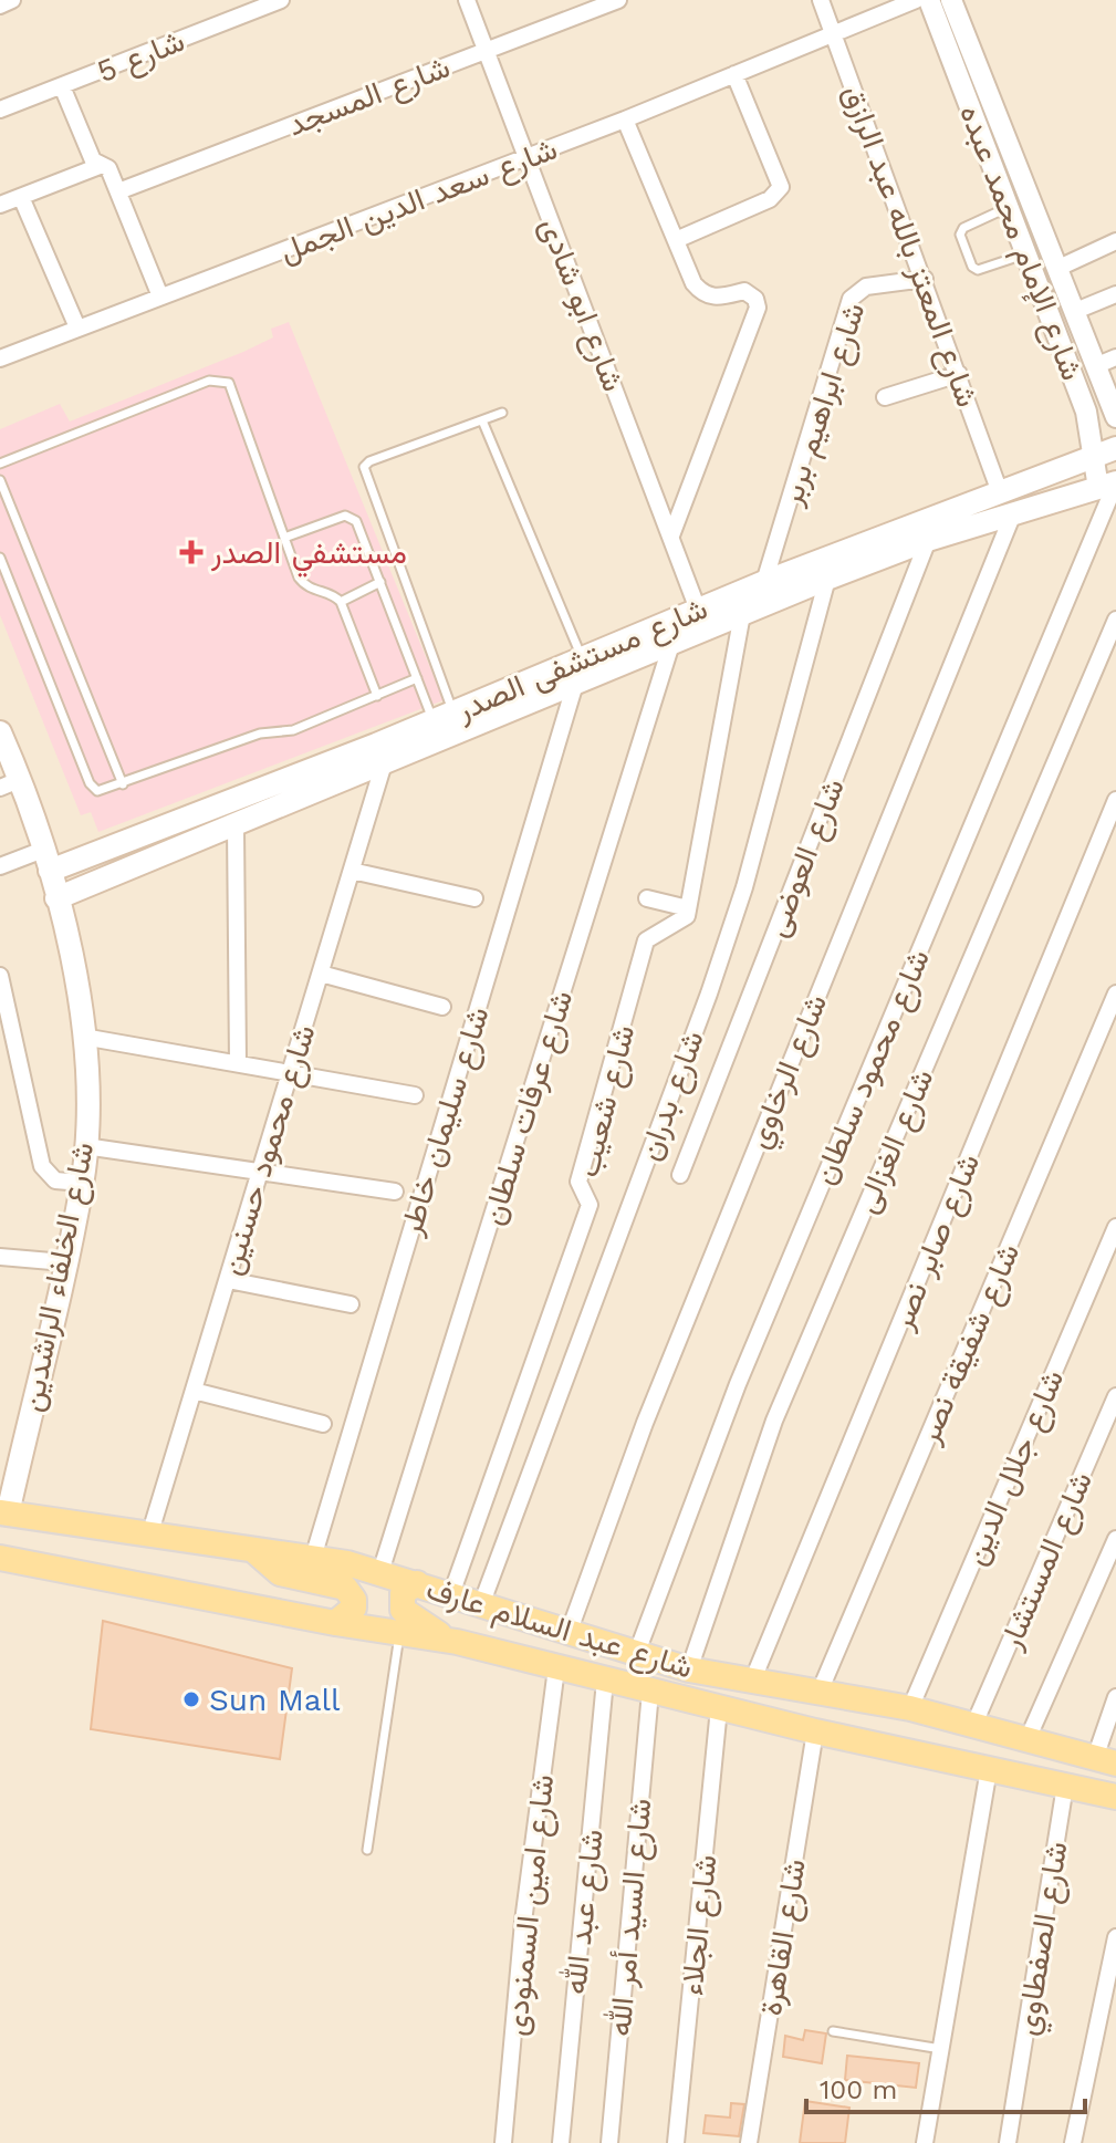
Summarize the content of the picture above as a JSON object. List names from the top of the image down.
{
  "streets": {
    "main road": ["شارع مستشفى الصدر", "شارع الخلفاء الراشدين", "شارع عبد السلام عارف"],
    "street": [
      "شارع 5",
      "شارع المسجد",
      "شارع سعد الدين الجمل",
      "شارع الإمام محمد عبده",
      "شارع المعتز بالله عبد الرازق",
      "شارع ابو شادى",
      "شارع ابراهيم بربر",
      "شارع العوضى",
      "شارع محمود سلطان",
      "شارع الرخاوي",
      "شارع بدران",
      "شارع شعيب",
      "شارع عرفات سلطان",
      "شارع سليمان خاطر",
      "شارع الغزالى",
      "شارع محمود حسنين",
      "شارع صابر نصر",
      "شارع شفيقة نصر",
      "شارع جلال الدين",
      "شارع المستشار",
      "شارع امين السمنودى",
      "شارع عبد الله",
      "شارع السيد أمر الله",
      "شارع الجلاء",
      "شارع القاهرة",
      "شارع الصفطاوي"
    ]
  },
  "crossings": [
    ["شارع المسجد", "شارع ابو شادى"],
    ["شارع سعد الدين الجمل", "شارع المعتز بالله عبد الرازق"],
    ["شارع سعد الدين الجمل", "شارع ابو شادى"],
    ["شارع الإمام محمد عبده", "شارع مستشفى الصدر"],
    ["شارع الإمام محمد عبده", "شارع محمود سلطان"],
    ["شارع المعتز بالله عبد الرازق", "شارع ابراهيم بربر"],
    ["شارع المعتز بالله عبد الرازق", "شارع مستشفى الصدر"],
    ["شارع ابو شادى", "شارع مستشفى الصدر"],
    ["شارع ابراهيم بربر", "شارع مستشفى الصدر"],
    ["شارع مستشفى الصدر", "شارع العوضى"],
    ["شارع مستشفى الصدر", "شارع محمود سلطان"],
    ["شارع مستشفى الصدر", "شارع الرخاوي"],
    ["شارع مستشفى الصدر", "شارع بدران"],
    ["شارع مستشفى الصدر", "شارع عرفات سلطان"],
    ["شارع مستشفى الصدر", "شارع سليمان خاطر"],
    ["شارع مستشفى الصدر", "شارع محمود حسنين"],
    ["شارع مستشفى الصدر", "شارع الخلفاء الراشدين"],
    ["شارع محمود سلطان", "شارع عبد السلام عارف"],
    ["شارع الرخاوي", "شارع عبد السلام عارف"],
    ["شارع بدران", "شارع عبد السلام عارف"],
    ["شارع شعيب", "شارع عبد السلام عارف"],
    ["شارع عرفات سلطان", "شارع عبد السلام عارف"],
    ["شارع سليمان خاطر", "شارع عبد السلام عارف"],
    ["شارع الغزالى", "شارع عبد السلام عارف"],
    ["شارع محمود حسنين", "شارع عبد السلام عارف"],
    ["شارع صابر نصر", "شارع عبد السلام عارف"],
    ["شارع الخلفاء الراشدين", "شارع عبد السلام عارف"],
    ["شارع شفيقة نصر", "شارع عبد السلام عارف"],
    ["شارع جلال الدين", "شارع عبد السلام عارف"],
    ["شارع المستشار", "شارع عبد السلام عارف"],
    ["شارع عبد السلام عارف", "شارع امين السمنودى"],
    ["شارع عبد السلام عارف", "شارع عبد الله"],
    ["شارع عبد السلام عارف", "شارع السيد أمر الله"],
    ["شارع عبد السلام عارف", "شارع الجلاء"],
    ["شارع عبد السلام عارف", "شارع القاهرة"],
    ["شارع عبد السلام عارف", "شارع الصفطاوي"]
  ],
  "places": {
    "health": ["مستشفي الصدر"],
    "other": ["Sun Mall"]
  },
  "scale_bar": "100 m"
}
